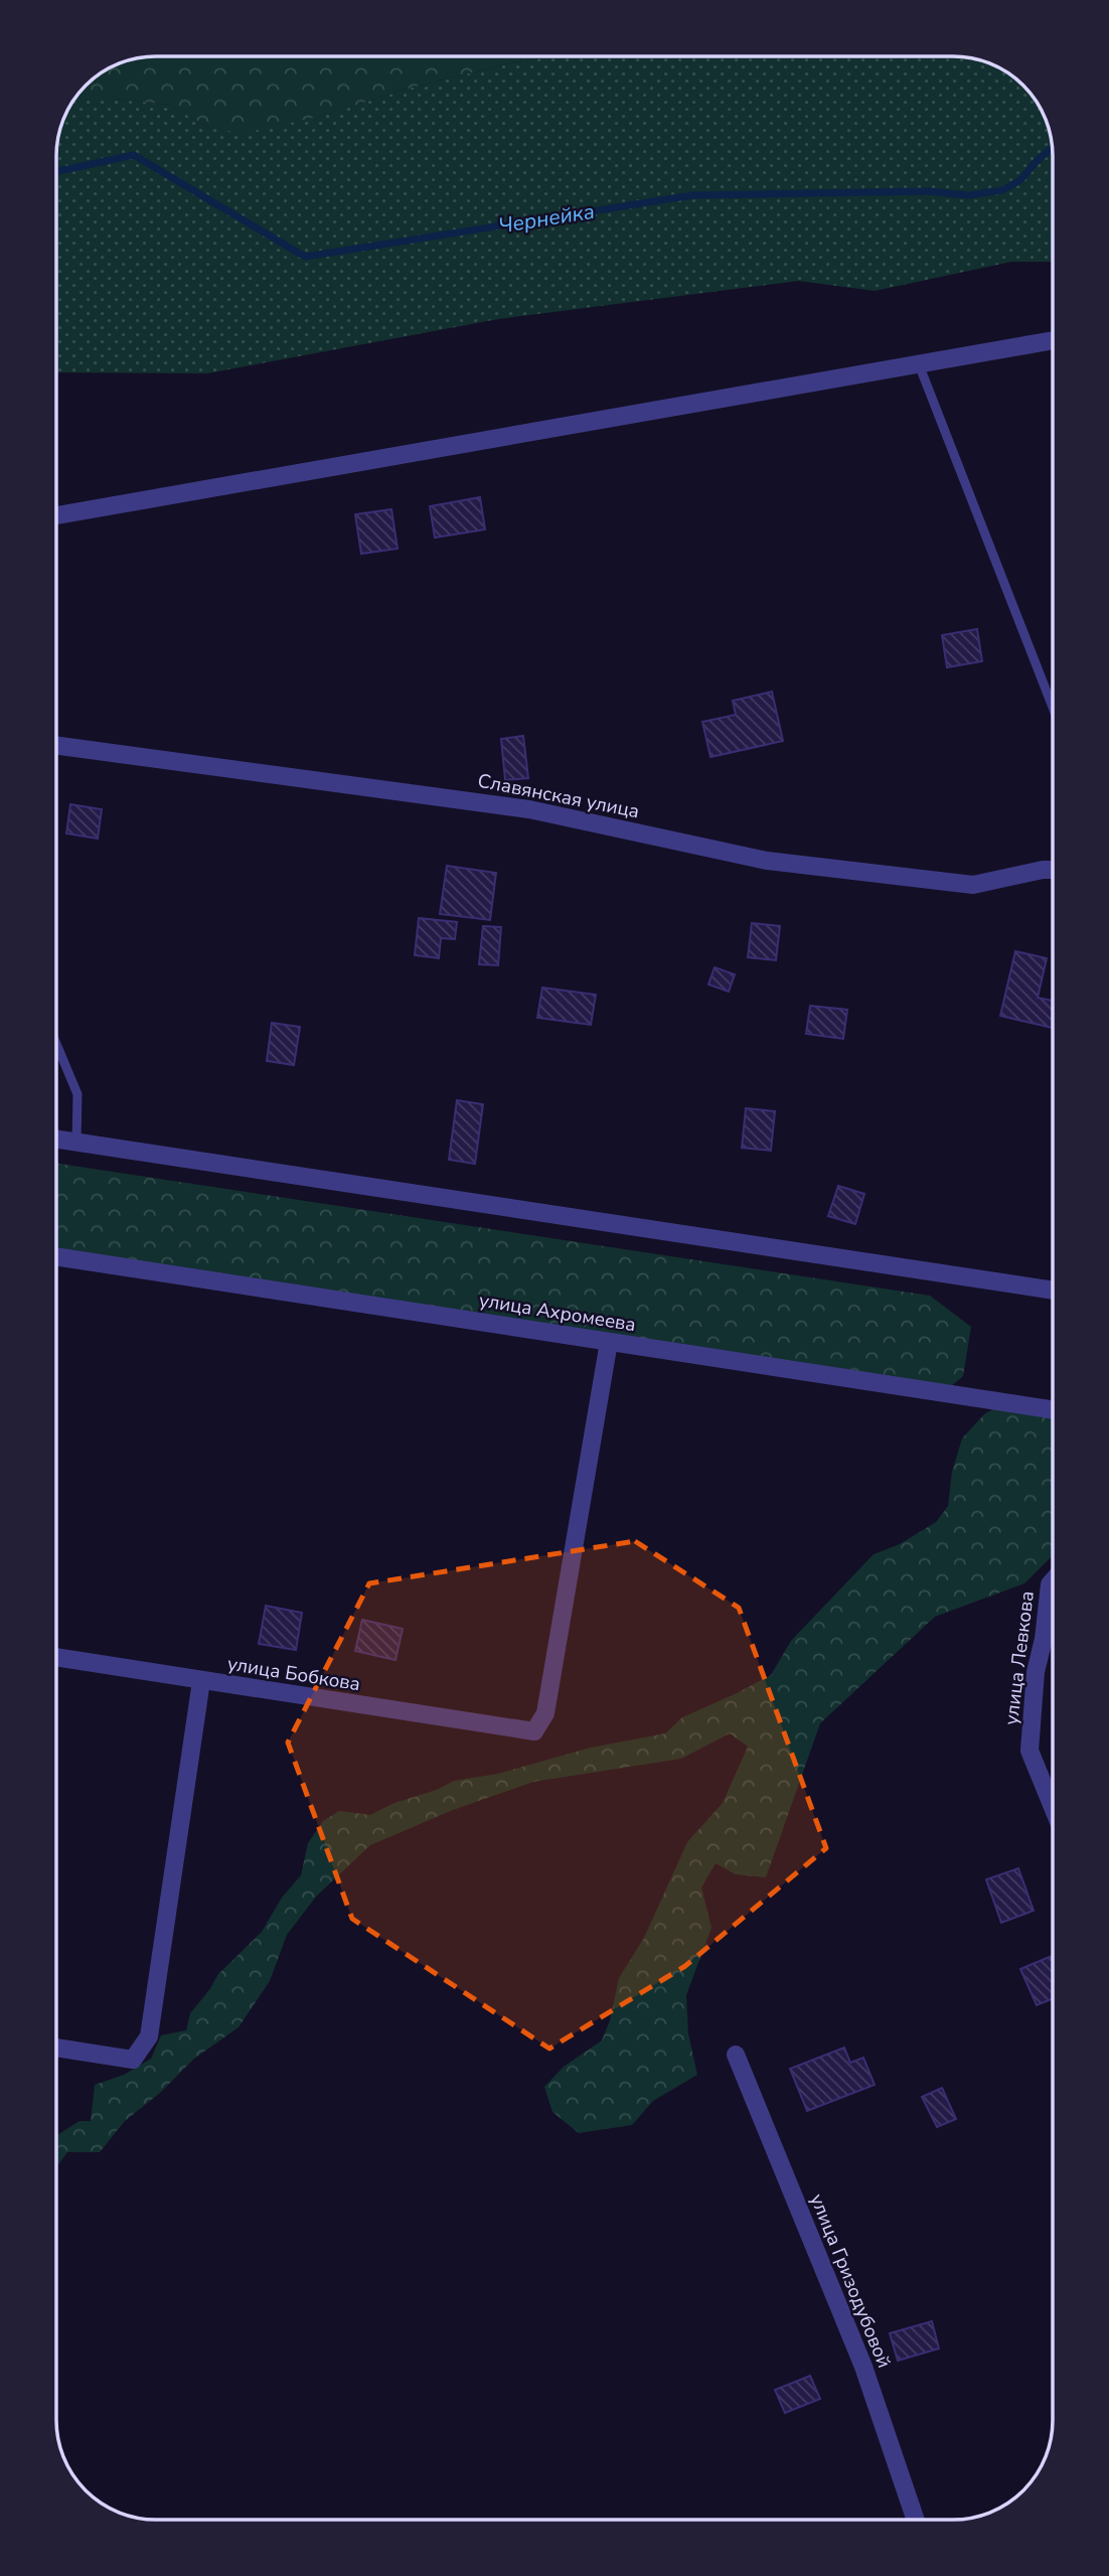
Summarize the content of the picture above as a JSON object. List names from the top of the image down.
{
  "streets": {
    "street": [
      "Славянская улица",
      "улица Ахромеева",
      "улица Левкова",
      "улица Бобкова",
      "улица Гризодубовой"
    ]
  },
  "crossings": [
    ["улица Ахромеева", "улица Бобкова"]
  ],
  "water": ["Чернейка"]
}
